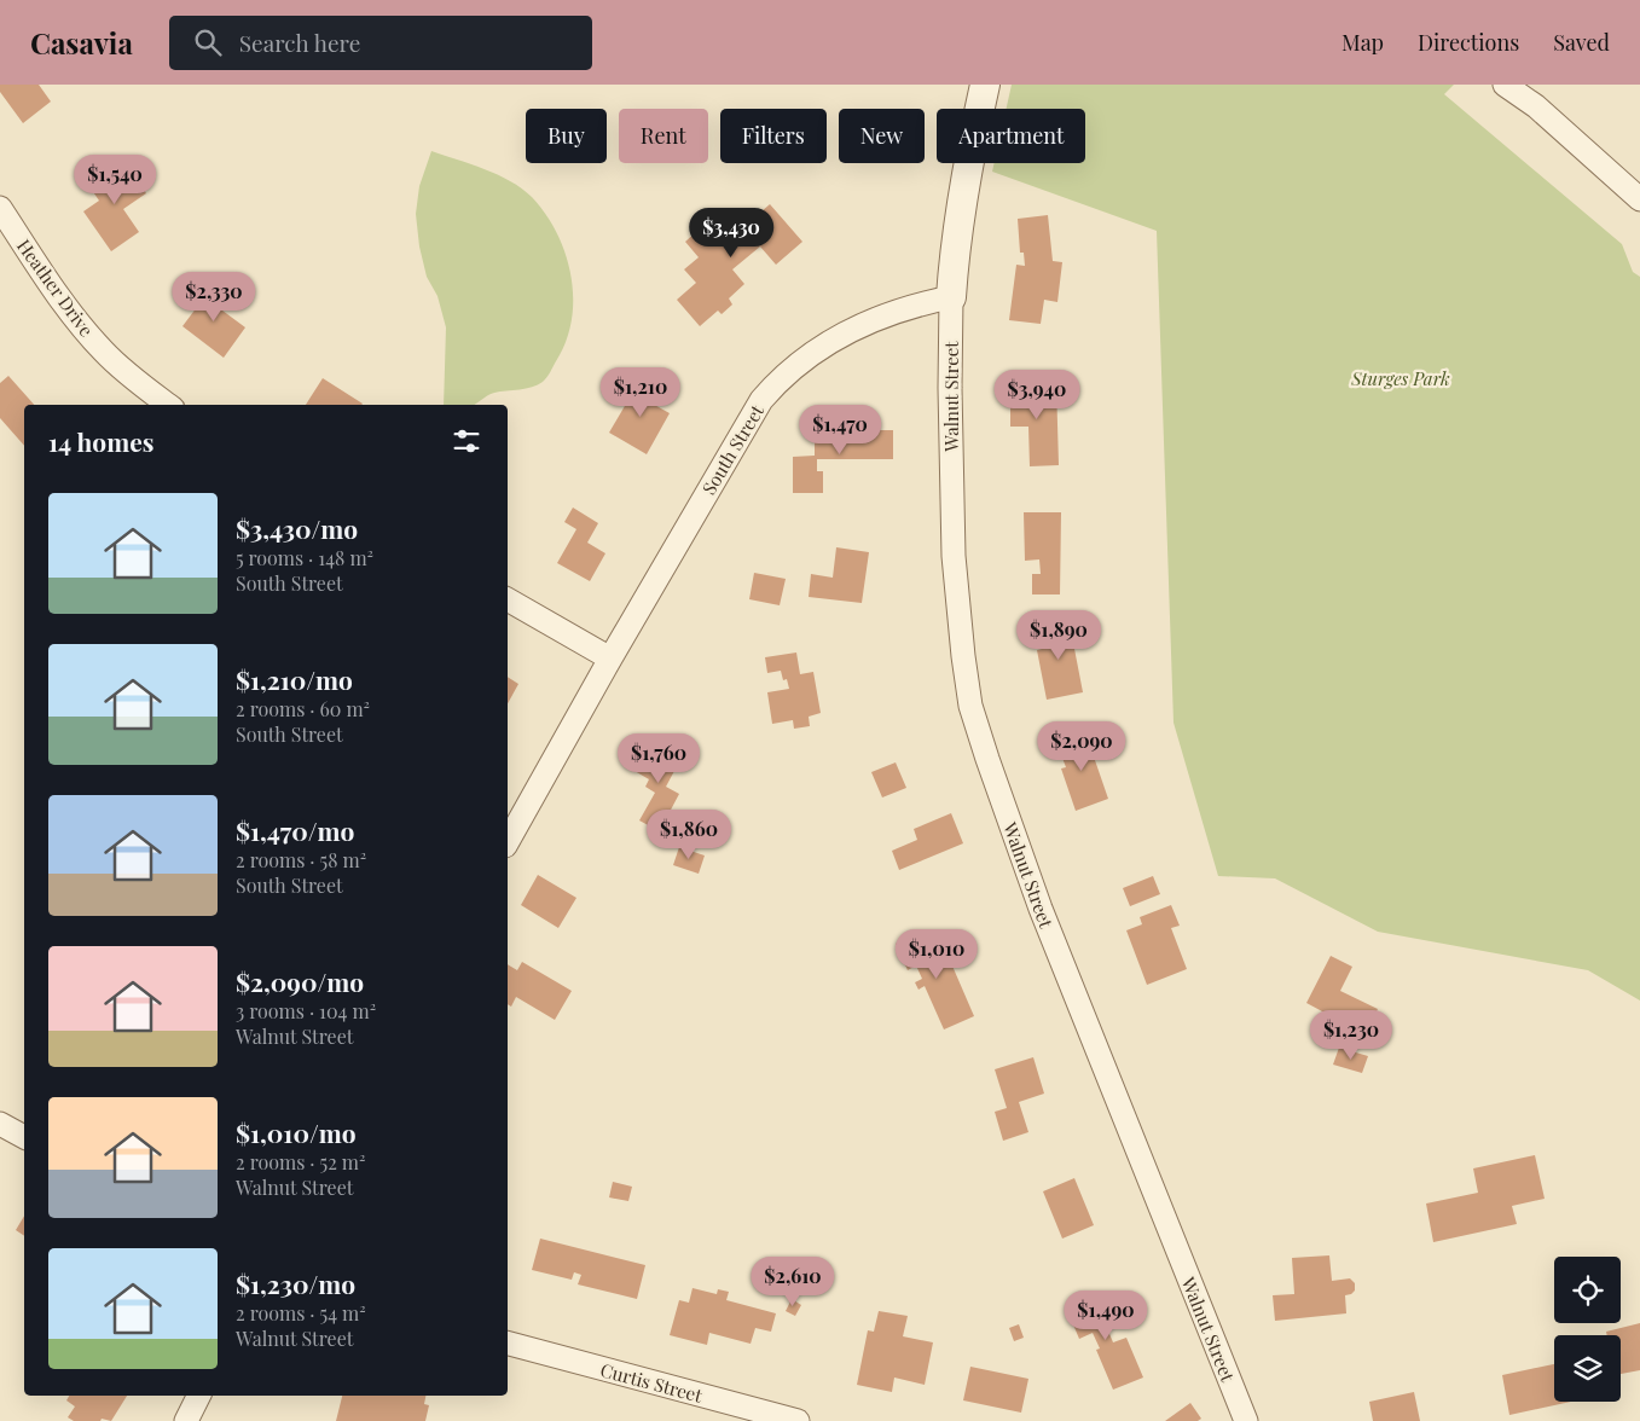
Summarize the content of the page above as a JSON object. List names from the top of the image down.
{
  "streets": {
    "street": [
      "Heather Drive",
      "Walnut Street",
      "South Street",
      "Curtis Street"
    ]
  },
  "crossings": [
    ["Walnut Street", "South Street"]
  ],
  "parks": ["Sturges Park"],
  "page": {
    "header": "Casavia",
    "search": "Search here",
    "nav": ["Map", "Directions", "Saved"],
    "chip": [
      "Buy",
      "Rent",
      "Filters",
      "New",
      "Apartment"
    ],
    "price": [
      "$1,540",
      "$3,430",
      "$2,330",
      "$1,210",
      "$3,940",
      "$1,470",
      "$1,890",
      "$2,090",
      "$1,760",
      "$1,860",
      "$1,010",
      "$1,230",
      "$2,610",
      "$1,490"
    ],
    "heading": "14 homes",
    "list": [
      {
        "name": "$3,430/mo",
        "note": "5 rooms · 148 m² · South Street"
      },
      {
        "name": "$1,210/mo",
        "note": "2 rooms · 60 m² · South Street"
      },
      {
        "name": "$1,470/mo",
        "note": "2 rooms · 58 m² · South Street"
      },
      {
        "name": "$2,090/mo",
        "note": "3 rooms · 104 m² · Walnut Street"
      },
      {
        "name": "$1,010/mo",
        "note": "2 rooms · 52 m² · Walnut Street"
      },
      {
        "name": "$1,230/mo",
        "note": "2 rooms · 54 m² · Walnut Street"
      }
    ]
  }
}
